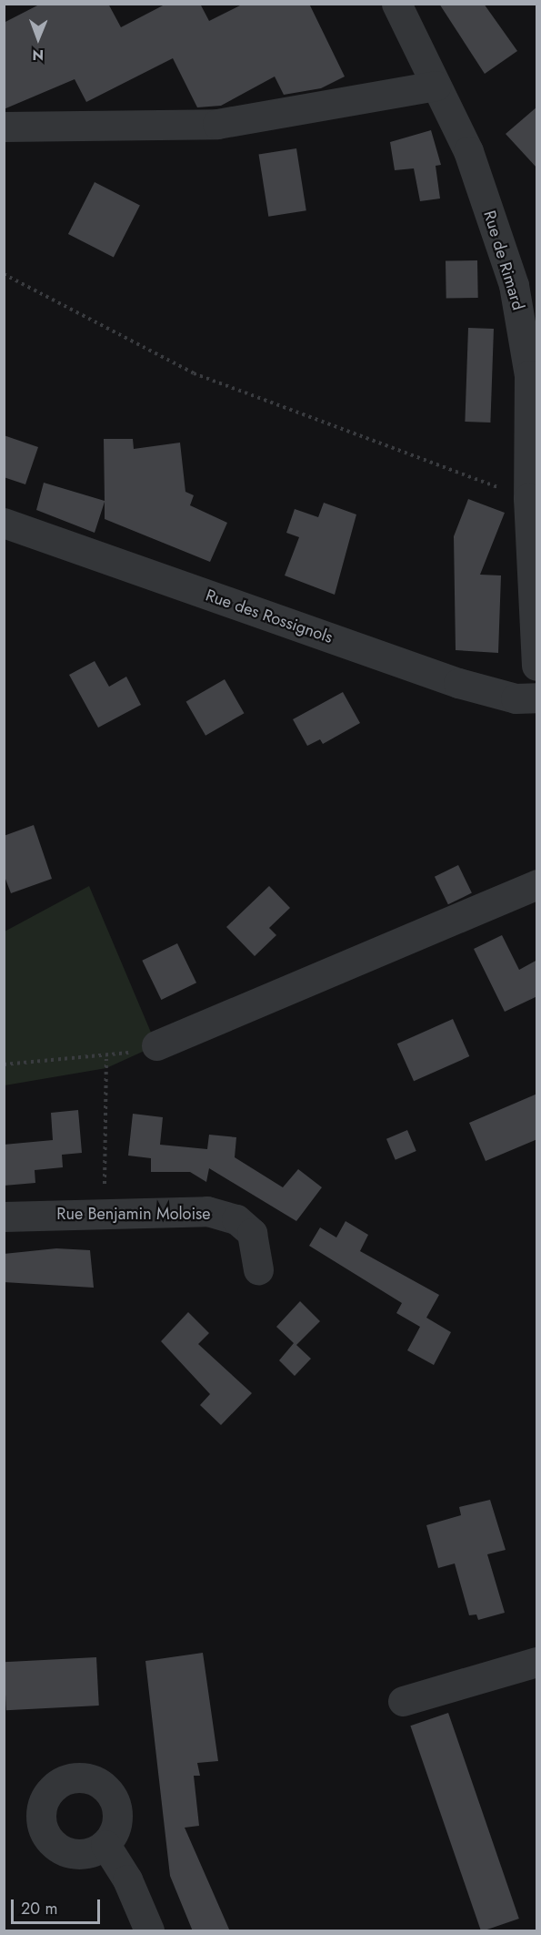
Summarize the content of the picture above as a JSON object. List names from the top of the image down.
{
  "streets": {
    "street": ["Rue de Rimard", "Rue des Rossignols", "Rue Benjamin Moloise"]
  },
  "scale_bar": "20 m",
  "north": "bottom"
}
